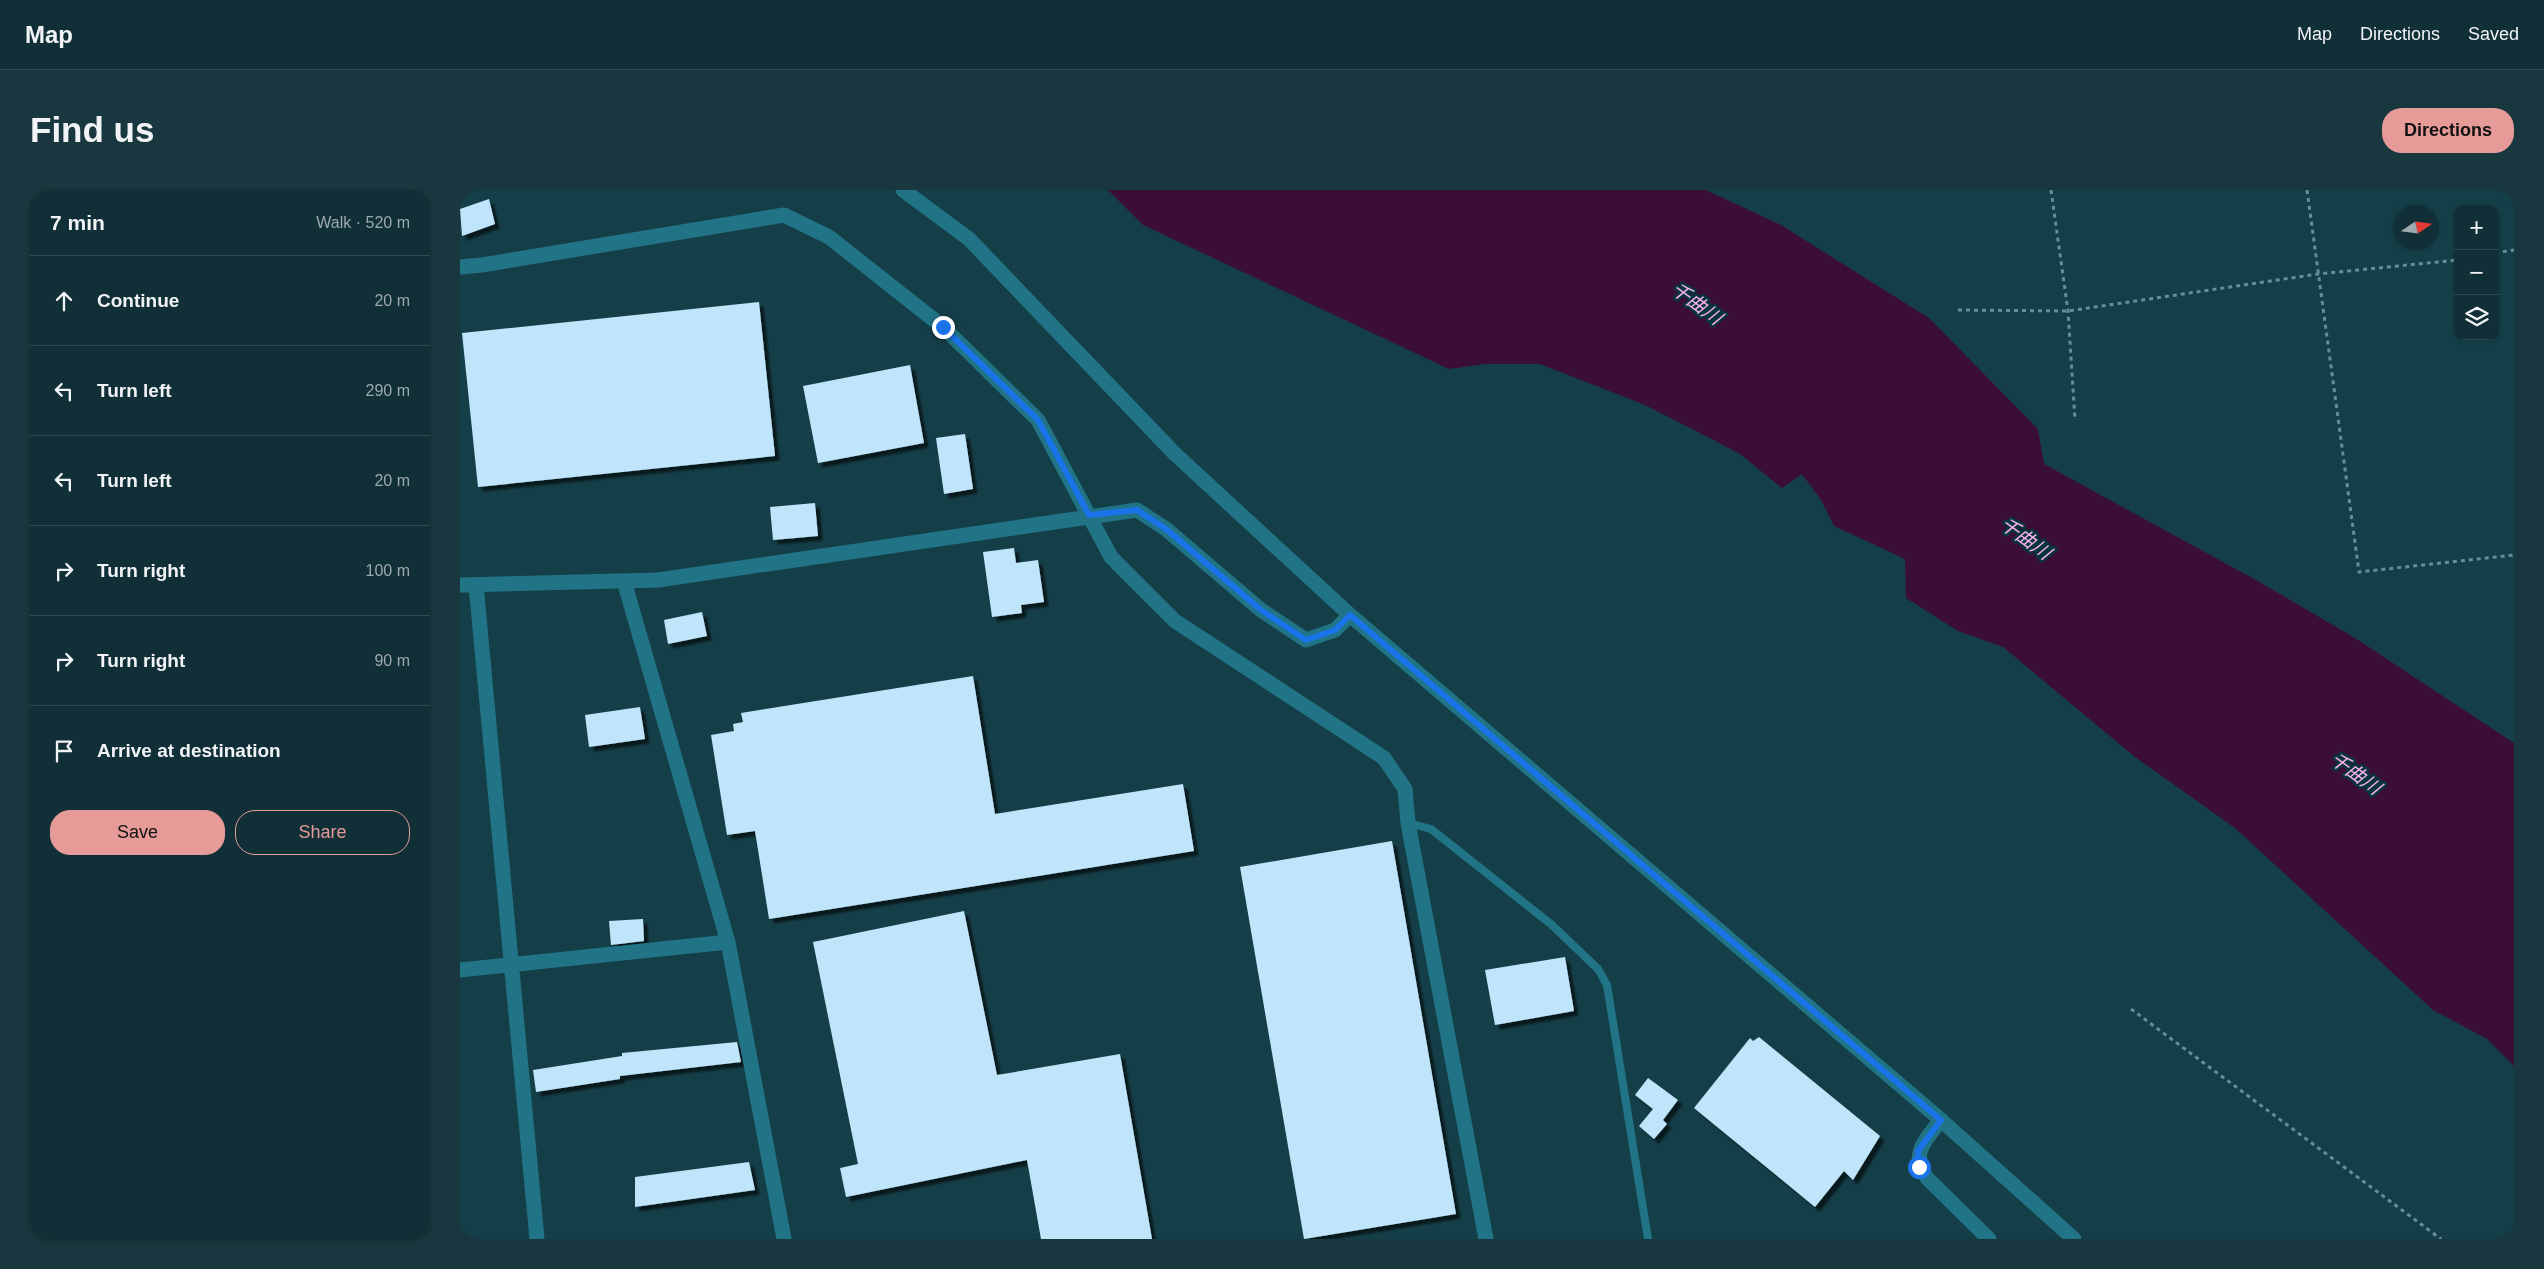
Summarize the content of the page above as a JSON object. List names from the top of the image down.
{
  "water": ["千曲川"],
  "north": "right",
  "page": {
    "header": "Map",
    "nav": ["Map", "Directions", "Saved"],
    "buttons": [
      "Directions",
      ["Save", "Share"]
    ],
    "title": "Find us",
    "heading": ["7 min", "Walk · 520 m"],
    "map_buttons": ["+", "−"],
    "list": [
      ["Continue", "20 m"],
      ["Turn left", "290 m"],
      ["Turn left", "20 m"],
      ["Turn right", "100 m"],
      ["Turn right", "90 m"],
      "Arrive at destination"
    ]
  }
}
